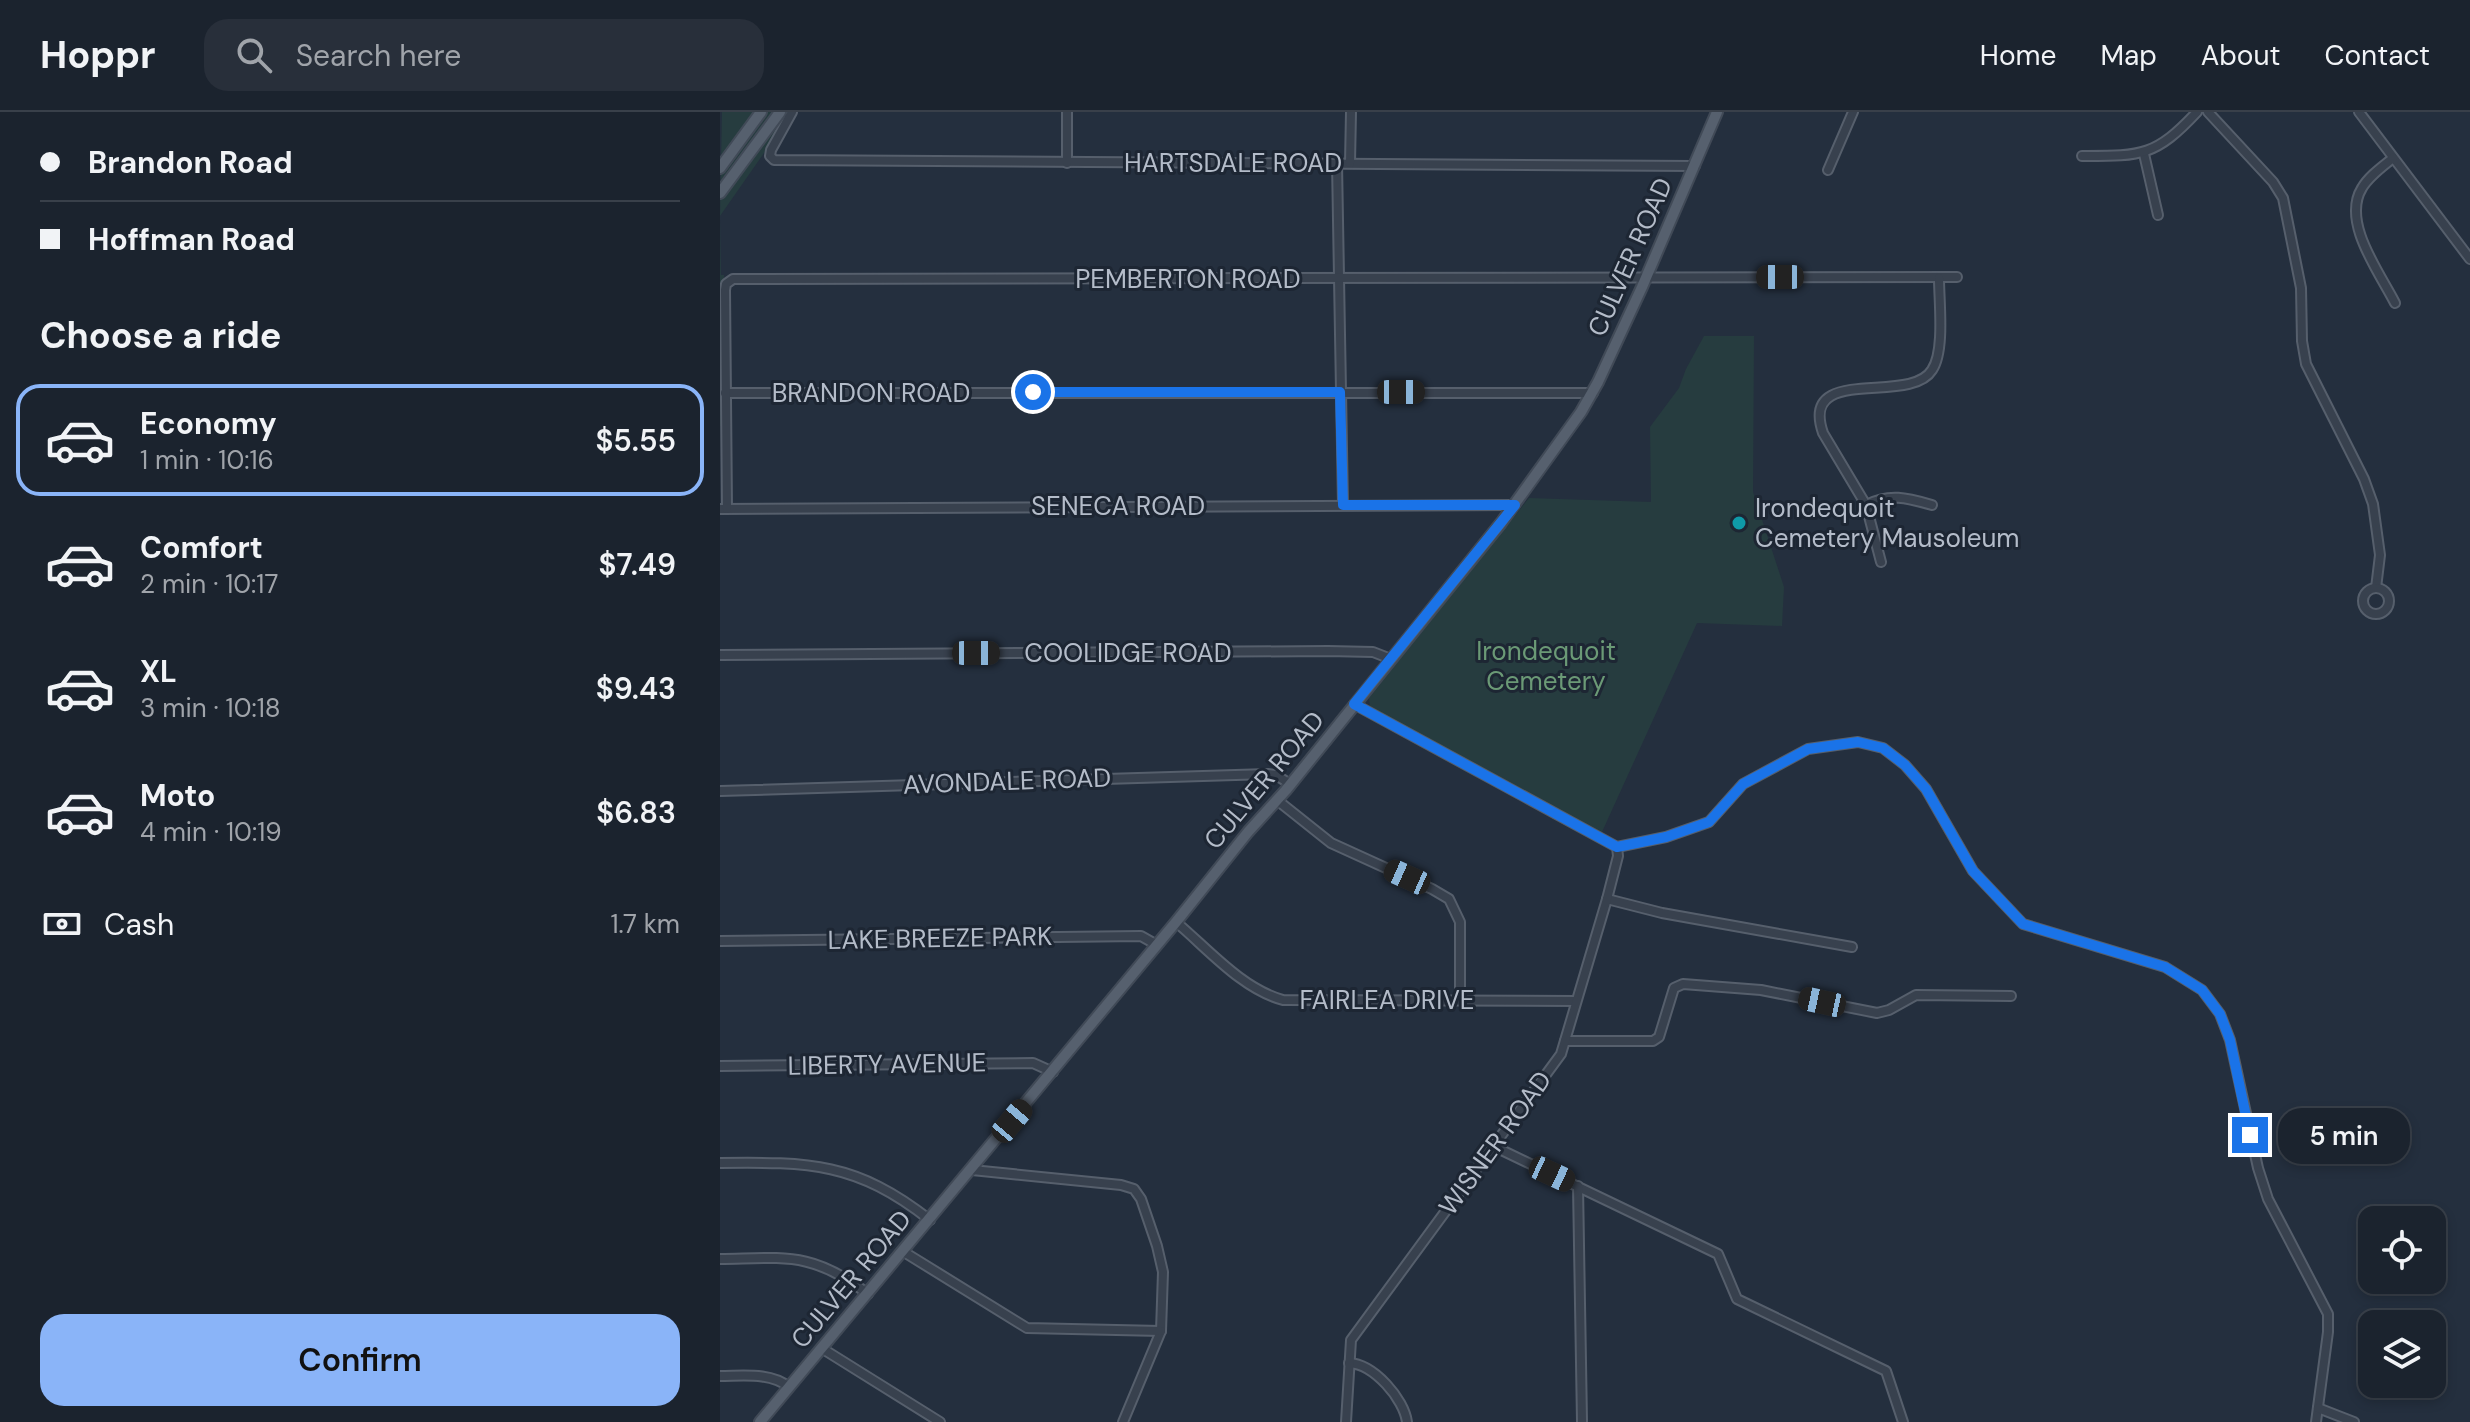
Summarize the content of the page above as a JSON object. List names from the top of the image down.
{
  "streets": {
    "main road": ["CULVER ROAD"],
    "street": [
      "HARTSDALE ROAD",
      "PEMBERTON ROAD",
      "BRANDON ROAD",
      "SENECA ROAD",
      "COOLIDGE ROAD",
      "AVONDALE ROAD",
      "LAKE BREEZE PARK",
      "FAIRLEA DRIVE",
      "LIBERTY AVENUE",
      "WISNER ROAD"
    ]
  },
  "crossings": [
    ["HARTSDALE ROAD", "CULVER ROAD"],
    ["CULVER ROAD", "PEMBERTON ROAD"],
    ["CULVER ROAD", "BRANDON ROAD"],
    ["CULVER ROAD", "SENECA ROAD"],
    ["CULVER ROAD", "COOLIDGE ROAD"],
    ["CULVER ROAD", "AVONDALE ROAD"],
    ["CULVER ROAD", "LAKE BREEZE PARK"],
    ["CULVER ROAD", "FAIRLEA DRIVE"],
    ["CULVER ROAD", "LIBERTY AVENUE"],
    ["PEMBERTON ROAD", "BRANDON ROAD"],
    ["FAIRLEA DRIVE", "WISNER ROAD"]
  ],
  "parks": ["Irondequoit Cemetery"],
  "places": ["Irondequoit Cemetery Mausoleum"],
  "page": {
    "header": "Hoppr",
    "search": "Search here",
    "nav": [
      "Home",
      "Map",
      "About",
      "Contact"
    ],
    "banner": ["Brandon Road", "Hoffman Road"],
    "heading": "Choose a ride",
    "list": [
      {
        "name": "Economy",
        "note": "1 min · 10:16",
        "value": "$5.55"
      },
      {
        "name": "Comfort",
        "note": "2 min · 10:17",
        "value": "$7.49"
      },
      {
        "name": "XL",
        "note": "3 min · 10:18",
        "value": "$9.43"
      },
      {
        "name": "Moto",
        "note": "4 min · 10:19",
        "value": "$6.83"
      }
    ],
    "pay": ["Cash", "1.7 km"],
    "bubble": "5 min",
    "buttons": "Confirm"
  }
}
